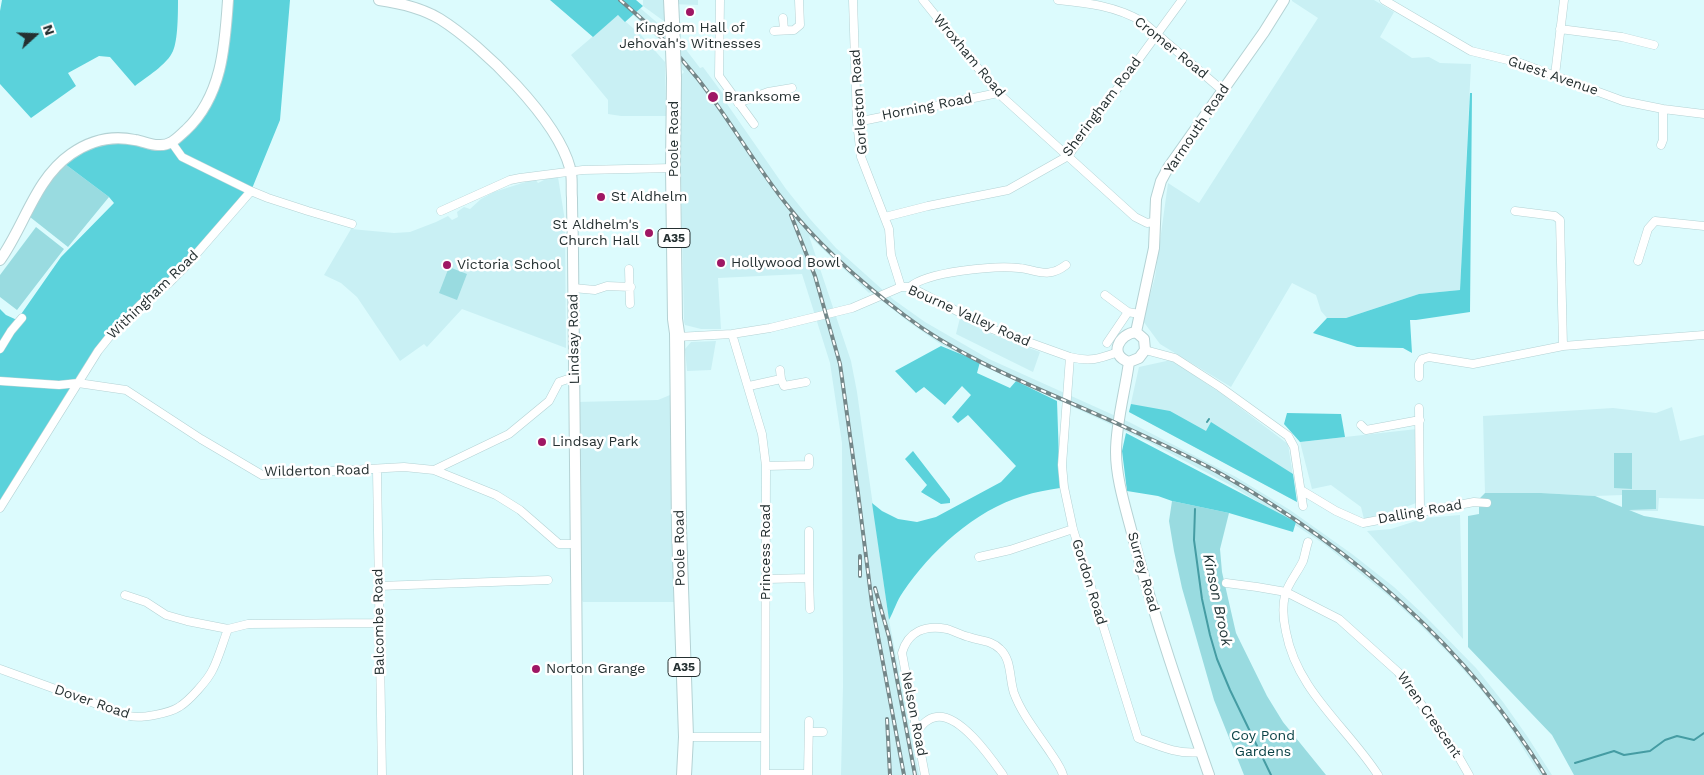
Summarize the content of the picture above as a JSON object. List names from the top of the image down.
{
  "streets": {
    "highway": ["Poole Road", "A35"],
    "street": [
      "Cromer Road",
      "Wroxham Road",
      "Guest Avenue",
      "Gorleston Road",
      "Horning Road",
      "Sheringham Road",
      "Yarmouth Road",
      "Withingham Road",
      "Bourne Valley Road",
      "Lindsay Road",
      "Wilderton Road",
      "Dalling Road",
      "Princess Road",
      "Surrey Road",
      "Gordon Road",
      "Balcombe Road",
      "Dover Road",
      "Nelson Road",
      "Wren Crescent"
    ]
  },
  "crossings": [
    ["Cromer Road", "Sheringham Road"],
    ["Cromer Road", "Yarmouth Road"],
    ["Wroxham Road", "Horning Road"],
    ["Wroxham Road", "Sheringham Road"],
    ["Wroxham Road", "Yarmouth Road"],
    ["Gorleston Road", "Horning Road"],
    ["Gorleston Road", "Sheringham Road"],
    ["Gorleston Road", "Bourne Valley Road"],
    ["Yarmouth Road", "Bourne Valley Road"],
    ["Yarmouth Road", "Surrey Road"],
    ["Poole Road", "Bourne Valley Road"],
    ["Withingham Road", "Wilderton Road"],
    ["Bourne Valley Road", "Princess Road"],
    ["Bourne Valley Road", "Surrey Road"],
    ["Bourne Valley Road", "Gordon Road"],
    ["Lindsay Road", "Wilderton Road"],
    ["Wilderton Road", "Balcombe Road"],
    ["Surrey Road", "Gordon Road"]
  ],
  "water": ["Kinson Brook"],
  "parks": ["Coy Pond Gardens"],
  "places": [
    "Kingdom Hall of Jehovah's Witnesses",
    "Branksome",
    "St Aldhelm",
    "St Aldhelm's Church Hall",
    "Hollywood Bowl",
    "Victoria School",
    "Lindsay Park",
    "Norton Grange"
  ],
  "north": "right"
}
